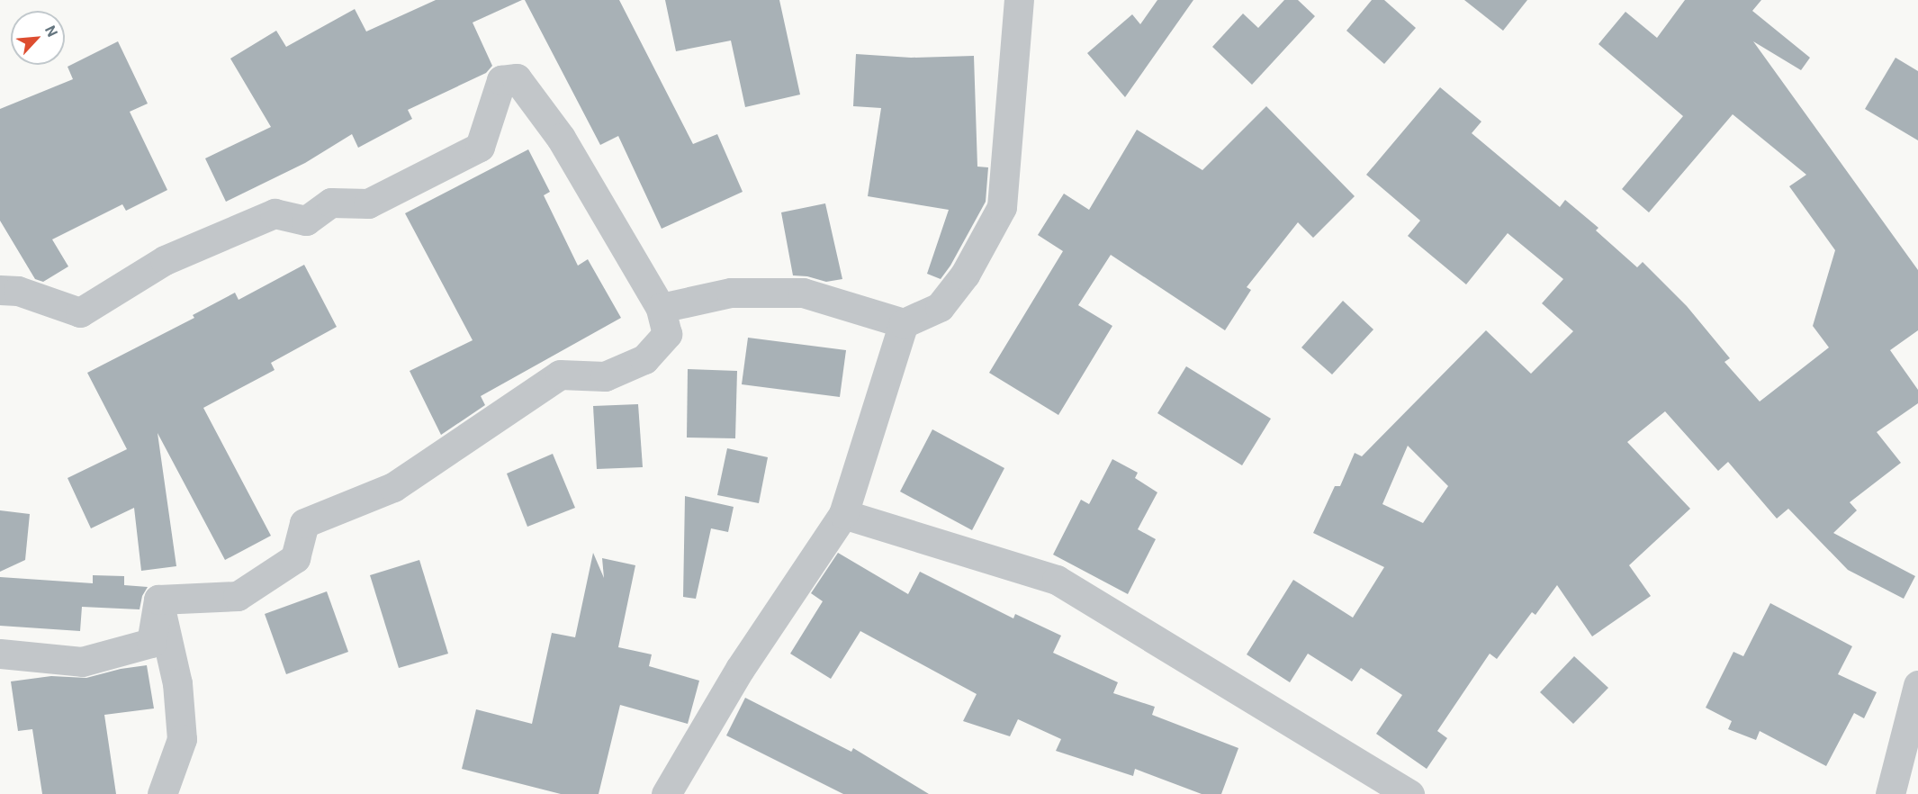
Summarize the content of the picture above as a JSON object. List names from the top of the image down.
{
  "north": "top right"
}
